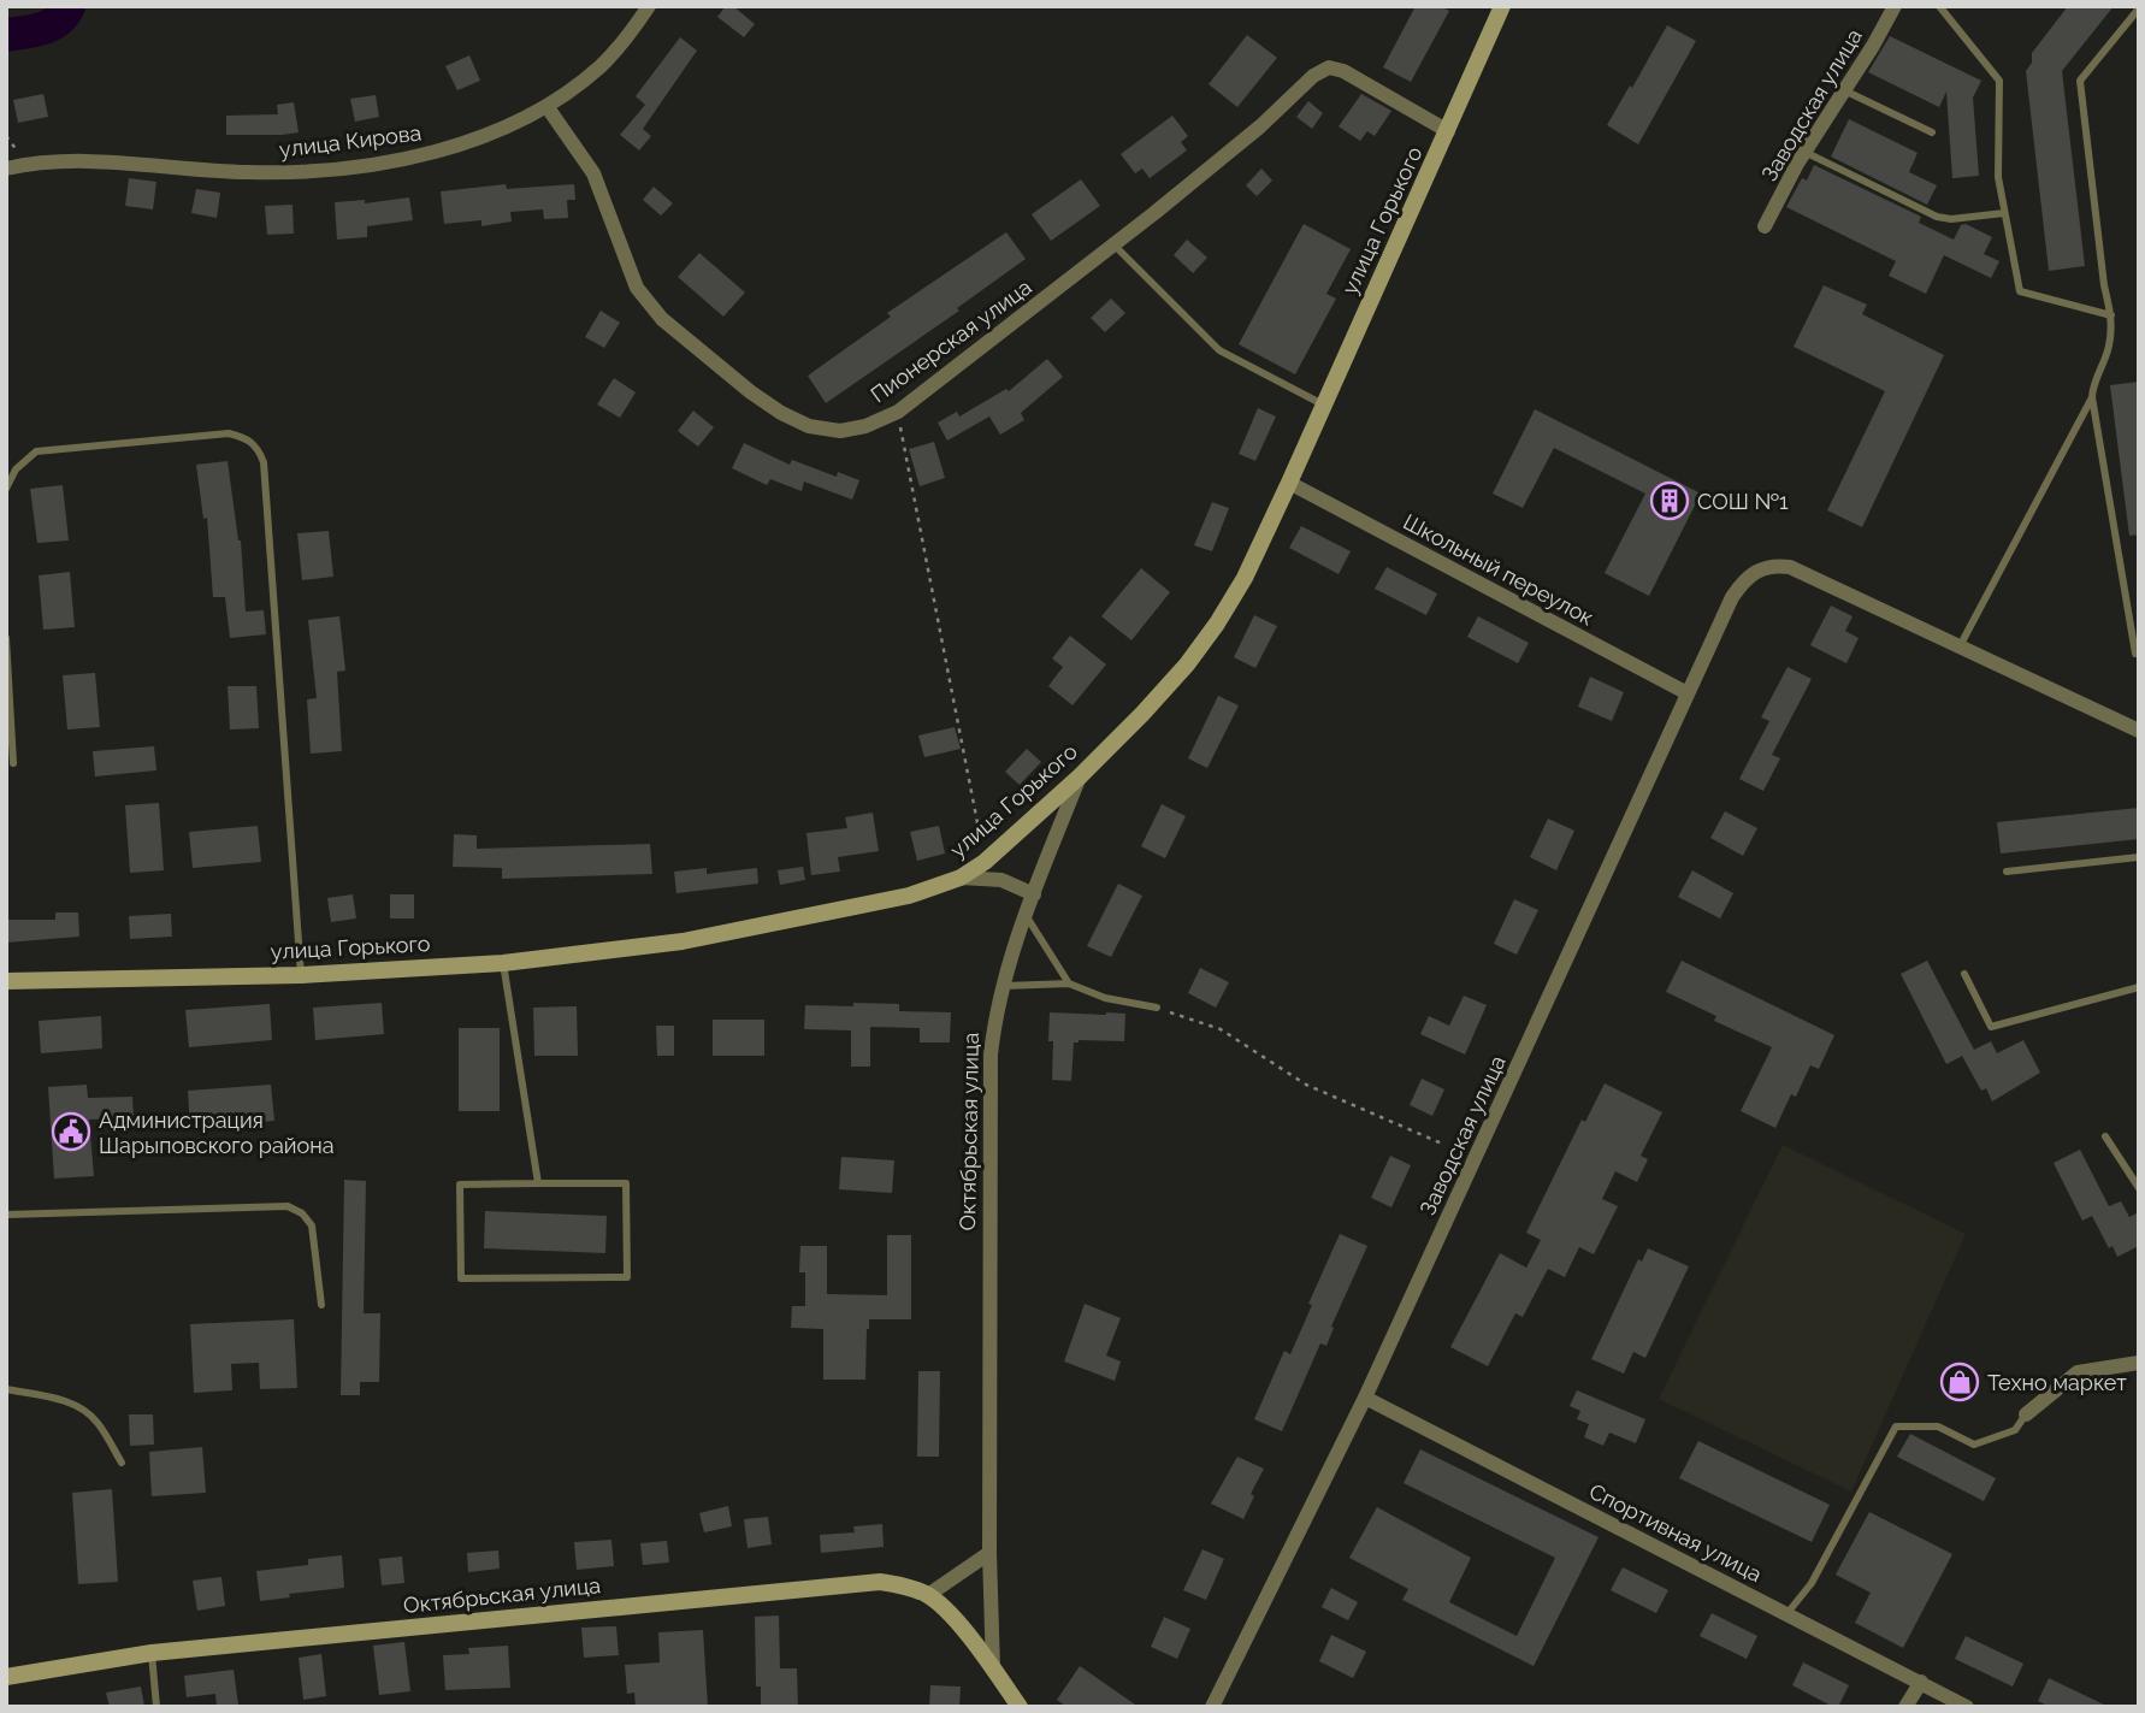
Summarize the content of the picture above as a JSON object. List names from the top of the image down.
{
  "streets": {
    "main road": ["улица Горького", "Октябрьская улица"],
    "street": [
      "Заводская улица",
      "улица Кирова",
      "Пионерская улица",
      "Школьный переулок",
      "Спортивная улица"
    ]
  },
  "crossings": [
    ["Заводская улица", "Школьный переулок"],
    ["Заводская улица", "Спортивная улица"],
    ["улица Кирова", "Пионерская улица"],
    ["улица Горького", "Пионерская улица"],
    ["улица Горького", "Школьный переулок"],
    ["улица Горького", "Октябрьская улица"]
  ],
  "places": {
    "building": ["СОШ №1"],
    "public building": ["Администрация Шарыповского района"],
    "shop": ["Техно маркет"]
  }
}
